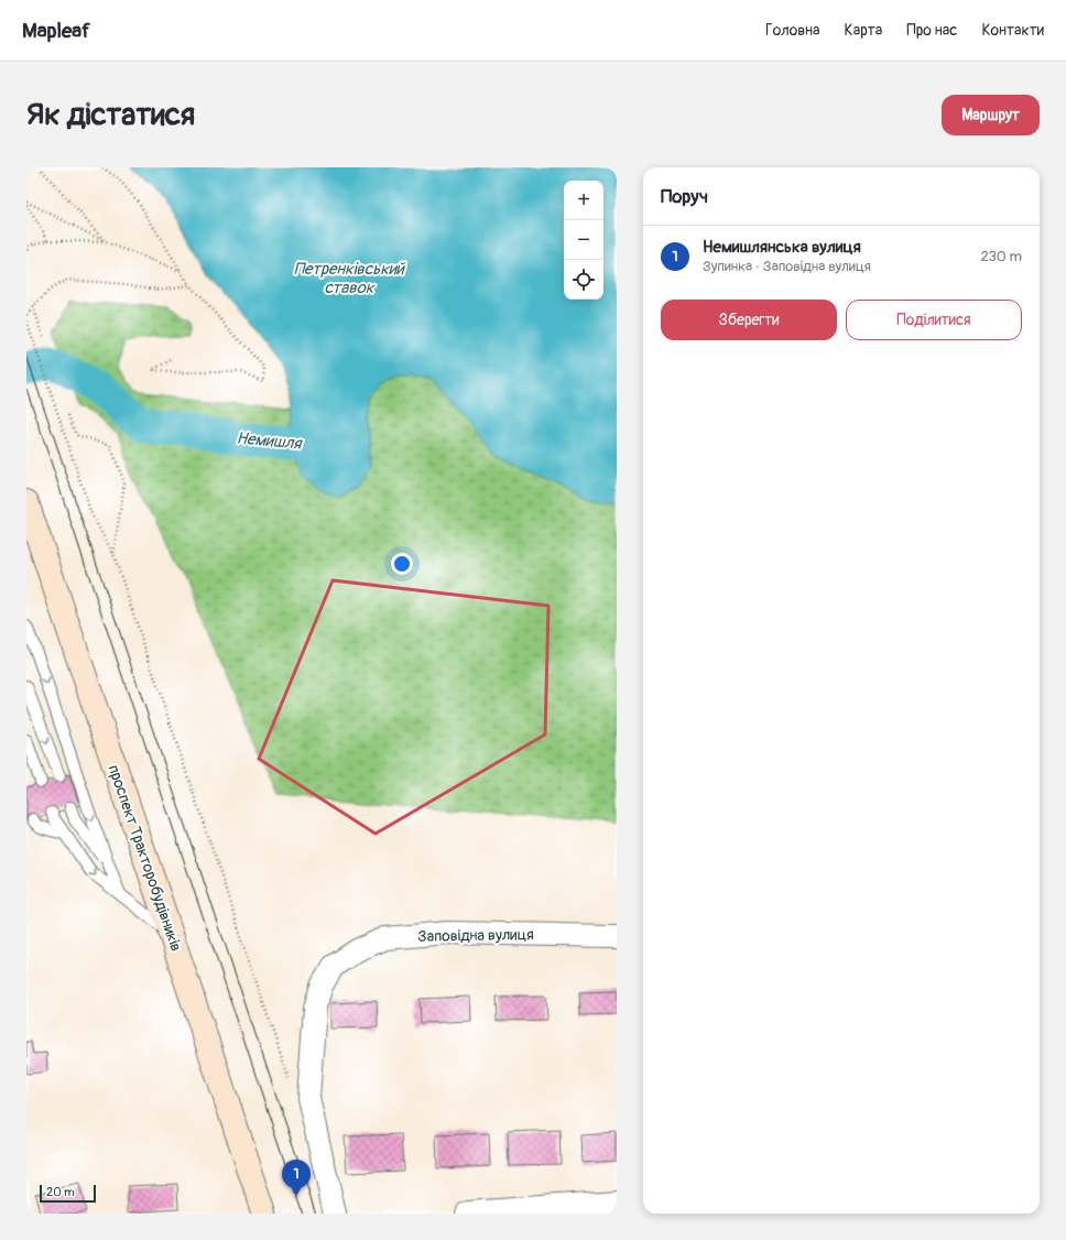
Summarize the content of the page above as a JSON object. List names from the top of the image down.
{
  "streets": {
    "main road": ["проспект Тракторобудівників"],
    "street": ["Заповідна вулиця"]
  },
  "water": ["Петренківський ставок", "Немишля"],
  "scale_bar": "20 m",
  "page": {
    "header": "Mapleaf",
    "nav": [
      "Головна",
      "Карта",
      "Про нас",
      "Контакти"
    ],
    "buttons": [
      "Маршрут",
      ["Зберегти", "Поділитися"]
    ],
    "title": "Як дістатися",
    "heading": "Поруч",
    "map_buttons": ["+", "−"],
    "list": [
      {
        "mark": "1",
        "name": "Немишлянська вулиця",
        "note": "Зупинка · Заповідна вулиця",
        "value": "230 m"
      }
    ],
    "pins": "1",
    "scale": "20 m"
  }
}
